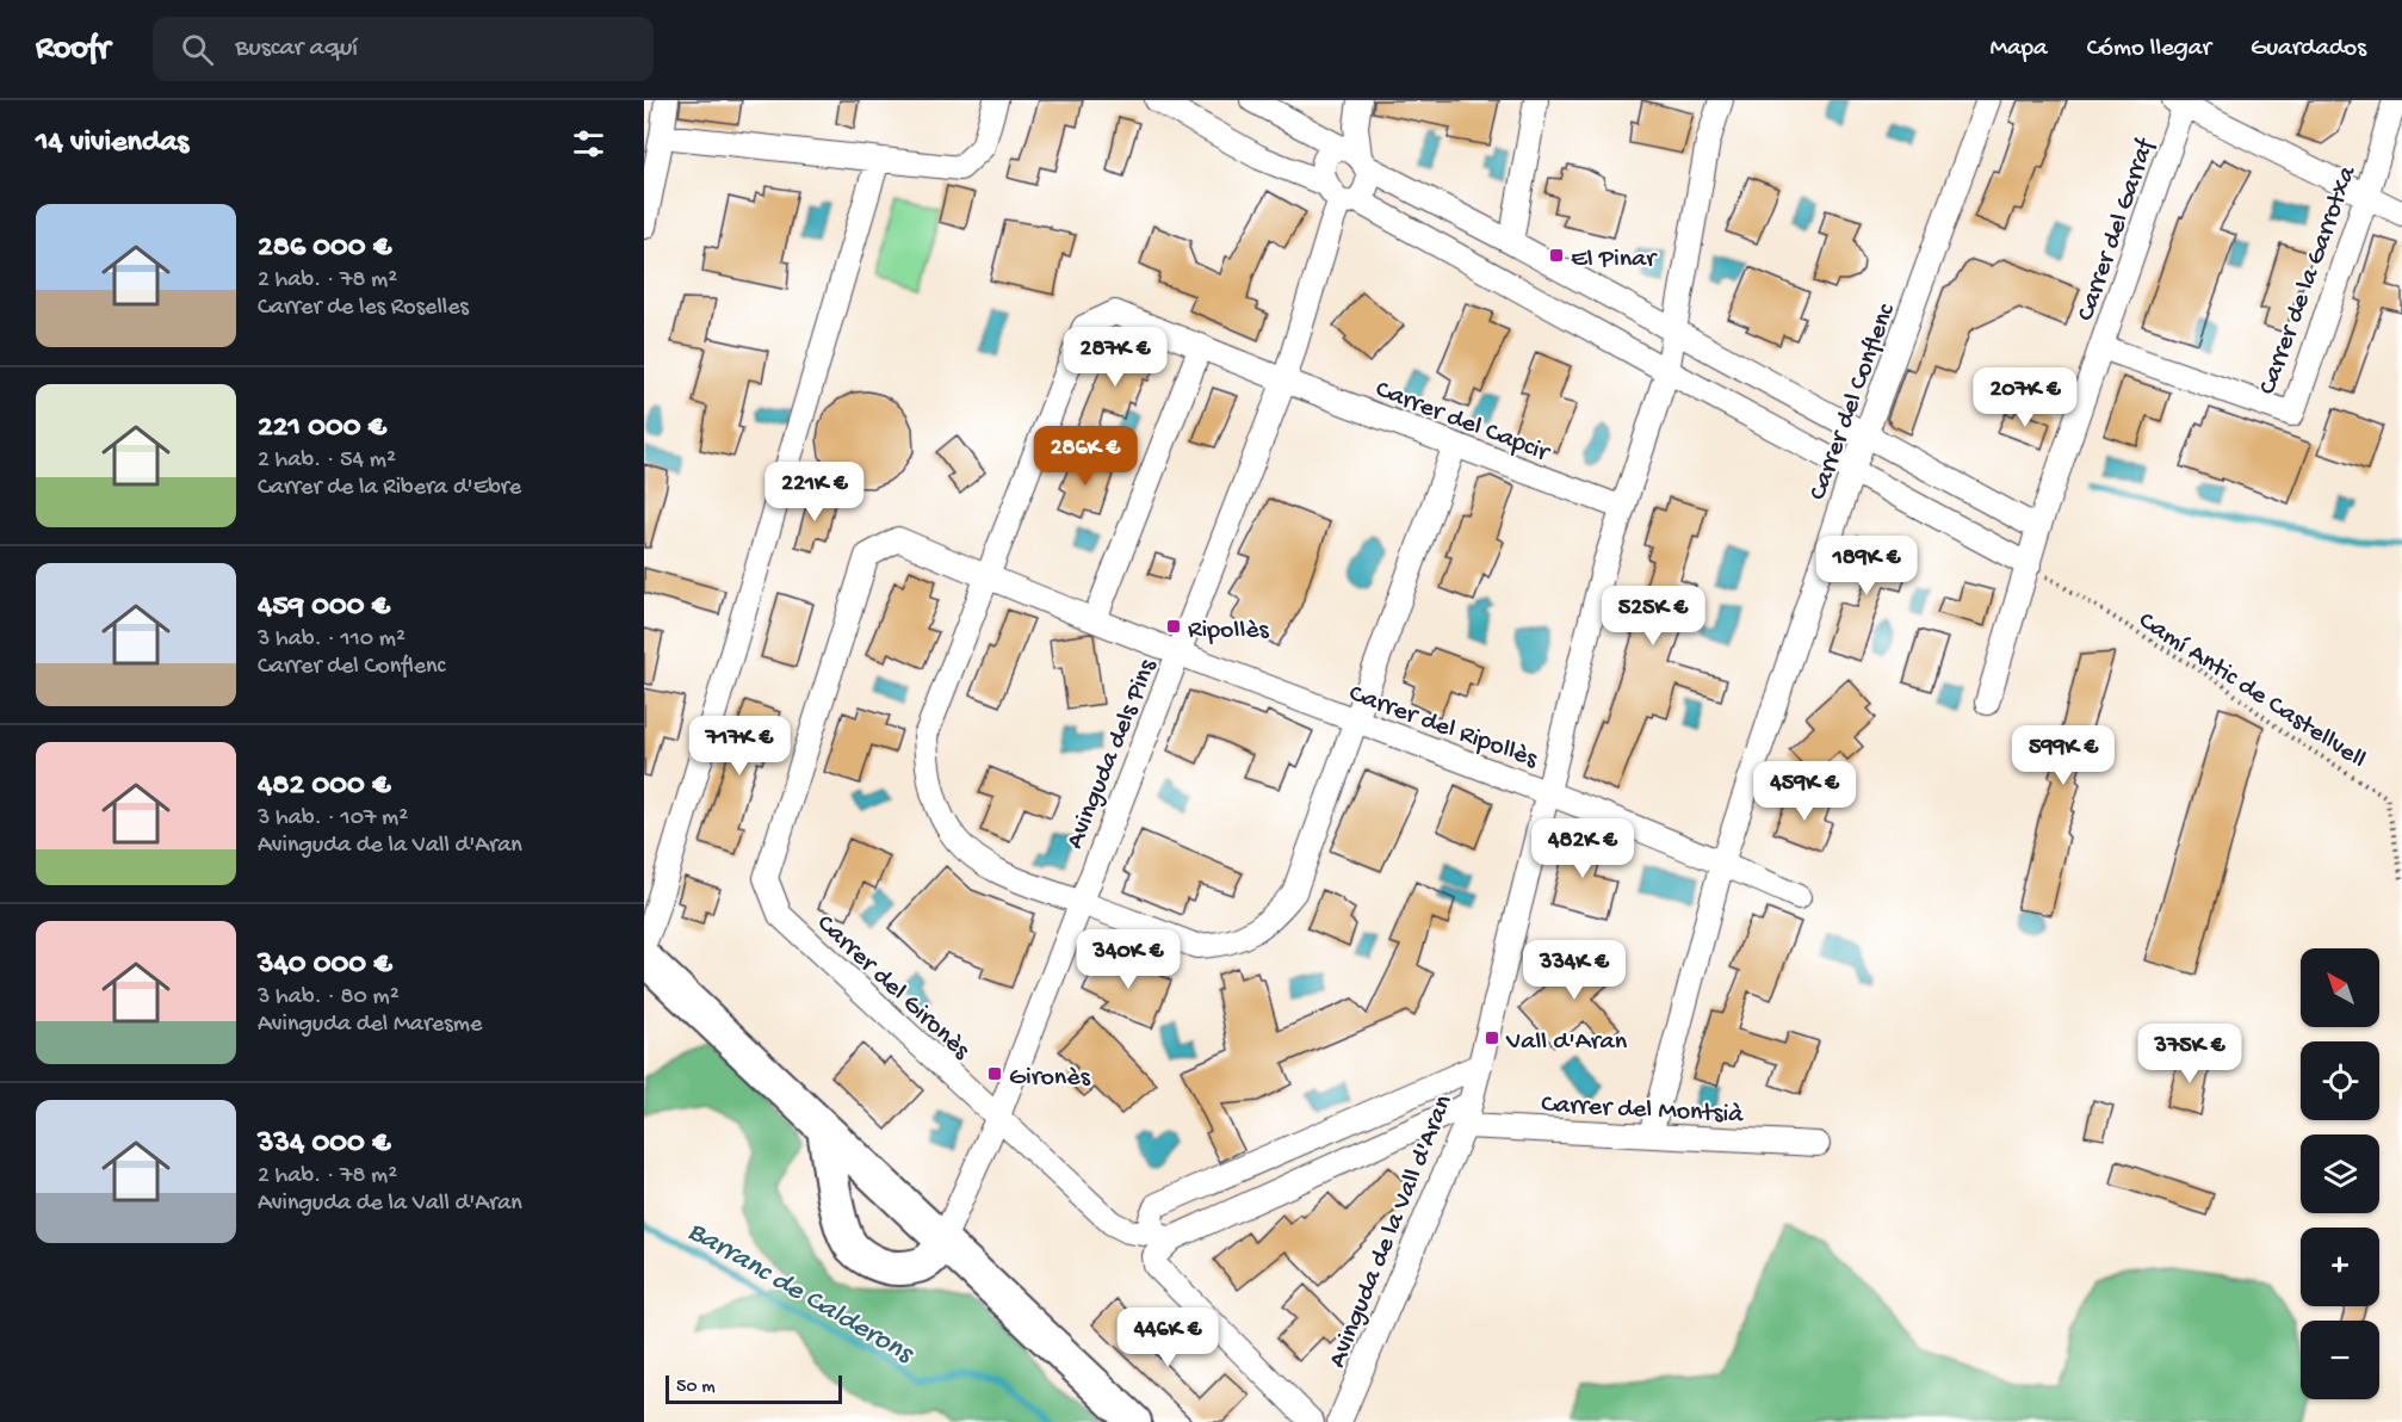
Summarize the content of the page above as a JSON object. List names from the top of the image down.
{
  "streets": {
    "street": [
      "Carrer del Garraf",
      "Carrer de la Garrotxa",
      "Carrer del Conflenc",
      "Carrer del Capcir",
      "Carrer del Ripollès",
      "Avinguda dels Pins",
      "Carrer del Gironès",
      "Carrer del Montsià",
      "Avinguda de la Vall d'Aran"
    ],
    "path": ["Camí Antic de Castellvell"]
  },
  "crossings": [
    ["Carrer del Garraf", "Carrer de la Garrotxa"],
    ["Carrer del Garraf", "Camí Antic de Castellvell"],
    ["Carrer del Conflenc", "Carrer del Ripollès"],
    ["Carrer del Conflenc", "Carrer del Montsià"],
    ["Carrer del Capcir", "Carrer del Ripollès"],
    ["Carrer del Capcir", "Avinguda dels Pins"],
    ["Carrer del Capcir", "Carrer del Gironès"],
    ["Carrer del Capcir", "Avinguda de la Vall d'Aran"],
    ["Carrer del Ripollès", "Avinguda dels Pins"],
    ["Carrer del Ripollès", "Carrer del Gironès"],
    ["Carrer del Ripollès", "Avinguda de la Vall d'Aran"],
    ["Avinguda dels Pins", "Carrer del Gironès"],
    ["Carrer del Gironès", "Carrer del Montsià"],
    ["Carrer del Montsià", "Avinguda de la Vall d'Aran"]
  ],
  "water": ["Barranc de Calderons"],
  "places": {
    "transit": [
      "El Pinar",
      "Ripollès",
      "Vall d'Aran",
      "Gironès"
    ]
  },
  "scale_bar": "50 m",
  "north": "top left",
  "page": {
    "header": "Roofr",
    "search": "Buscar aquí",
    "nav": ["Mapa", "Cómo llegar", "Guardados"],
    "heading": "14 viviendas",
    "list": [
      {
        "name": "286 000 €",
        "note": "2 hab. · 78 m² · Carrer de les Roselles"
      },
      {
        "name": "221 000 €",
        "note": "2 hab. · 54 m² · Carrer de la Ribera d'Ebre"
      },
      {
        "name": "459 000 €",
        "note": "3 hab. · 110 m² · Carrer del Conflenc"
      },
      {
        "name": "482 000 €",
        "note": "3 hab. · 107 m² · Avinguda de la Vall d'Aran"
      },
      {
        "name": "340 000 €",
        "note": "3 hab. · 80 m² · Avinguda del Maresme"
      },
      {
        "name": "334 000 €",
        "note": "2 hab. · 78 m² · Avinguda de la Vall d'Aran"
      }
    ],
    "price": [
      "287K €",
      "207K €",
      "286K €",
      "221K €",
      "189K €",
      "525K €",
      "717K €",
      "599K €",
      "459K €",
      "482K €",
      "340K €",
      "334K €",
      "375K €",
      "446K €"
    ],
    "map_buttons": ["+", "−"],
    "scale": "50 m"
  }
}
